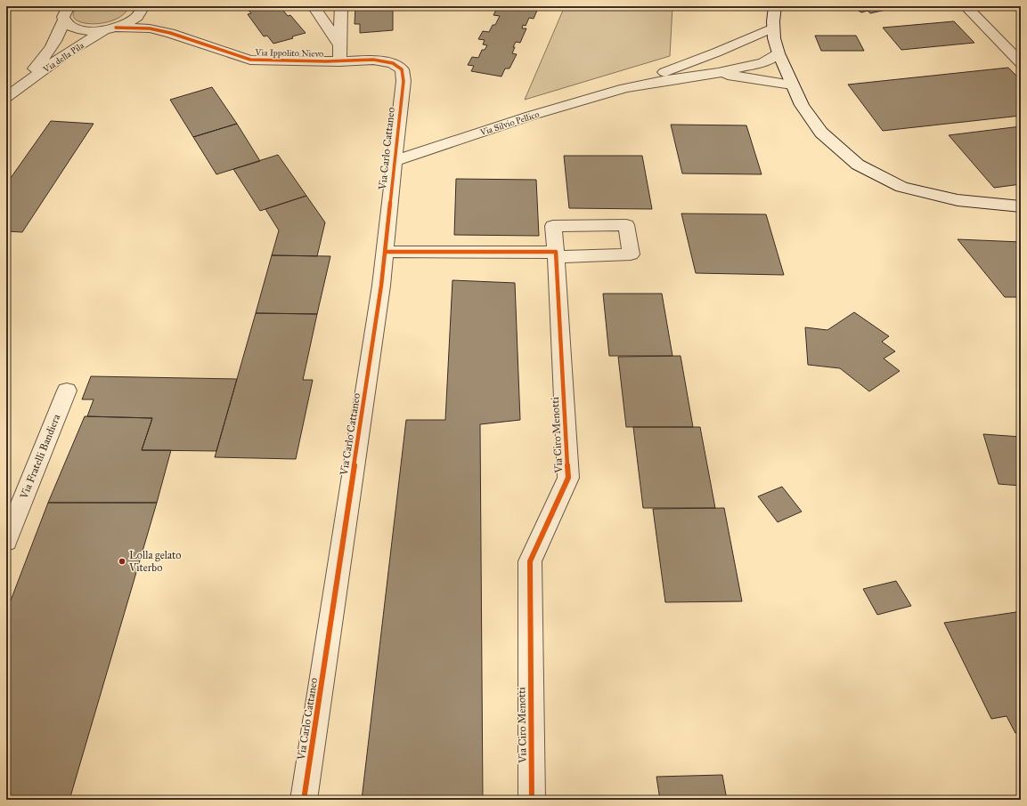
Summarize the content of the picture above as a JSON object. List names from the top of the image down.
{
  "streets": {
    "street": [
      "Via Ippolito Nievo",
      "Via della Pila",
      "Via Silvio Pellico",
      "Via Carlo Cattaneo",
      "Via Ciro Menotti",
      "Via Fratelli Bandiera"
    ]
  },
  "crossings": [
    ["Via Ippolito Nievo", "Via della Pila"],
    ["Via Ippolito Nievo", "Via Carlo Cattaneo"],
    ["Via Silvio Pellico", "Via Carlo Cattaneo"],
    ["Via Carlo Cattaneo", "Via Ciro Menotti"]
  ],
  "places": ["Lolla gelato Viterbo"]
}
